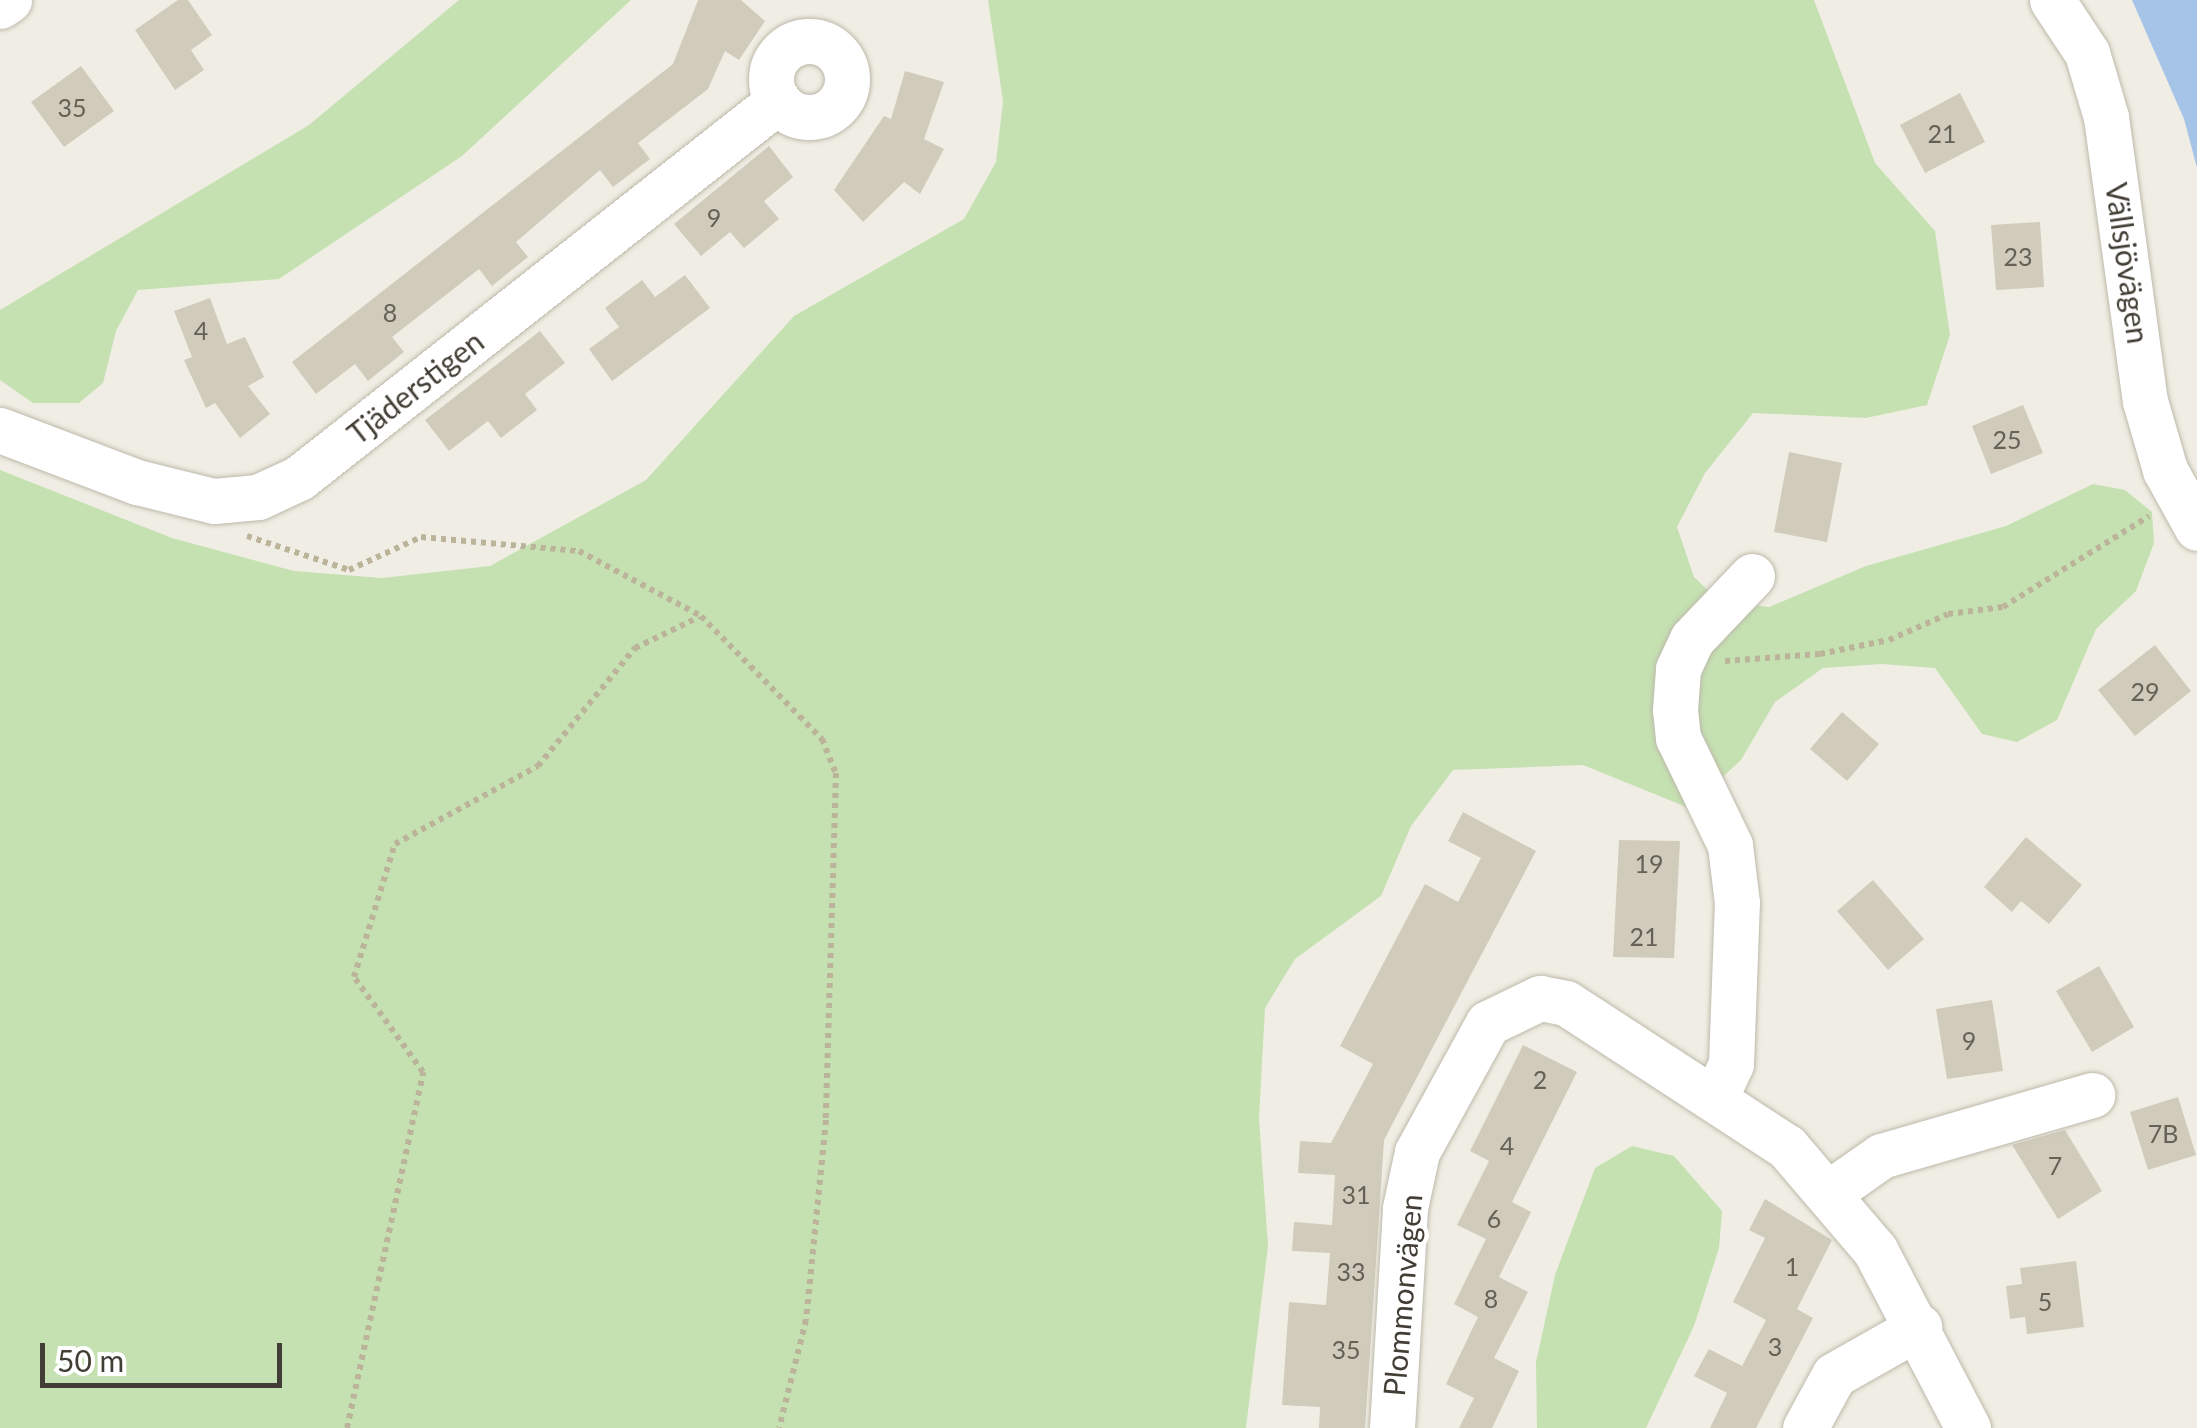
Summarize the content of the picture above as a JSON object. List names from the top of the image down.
{
  "streets": {
    "street": ["Vällsjövägen", "Tjäderstigen", "Plommonvägen"]
  },
  "house_numbers": [
    "35",
    "21",
    "9",
    "23",
    "8",
    "4",
    "25",
    "29",
    "19",
    "21",
    "9",
    "2",
    "7B",
    "4",
    "7",
    "31",
    "6",
    "1",
    "33",
    "8",
    "5",
    "3",
    "35"
  ],
  "scale_bar": "50 m"
}
